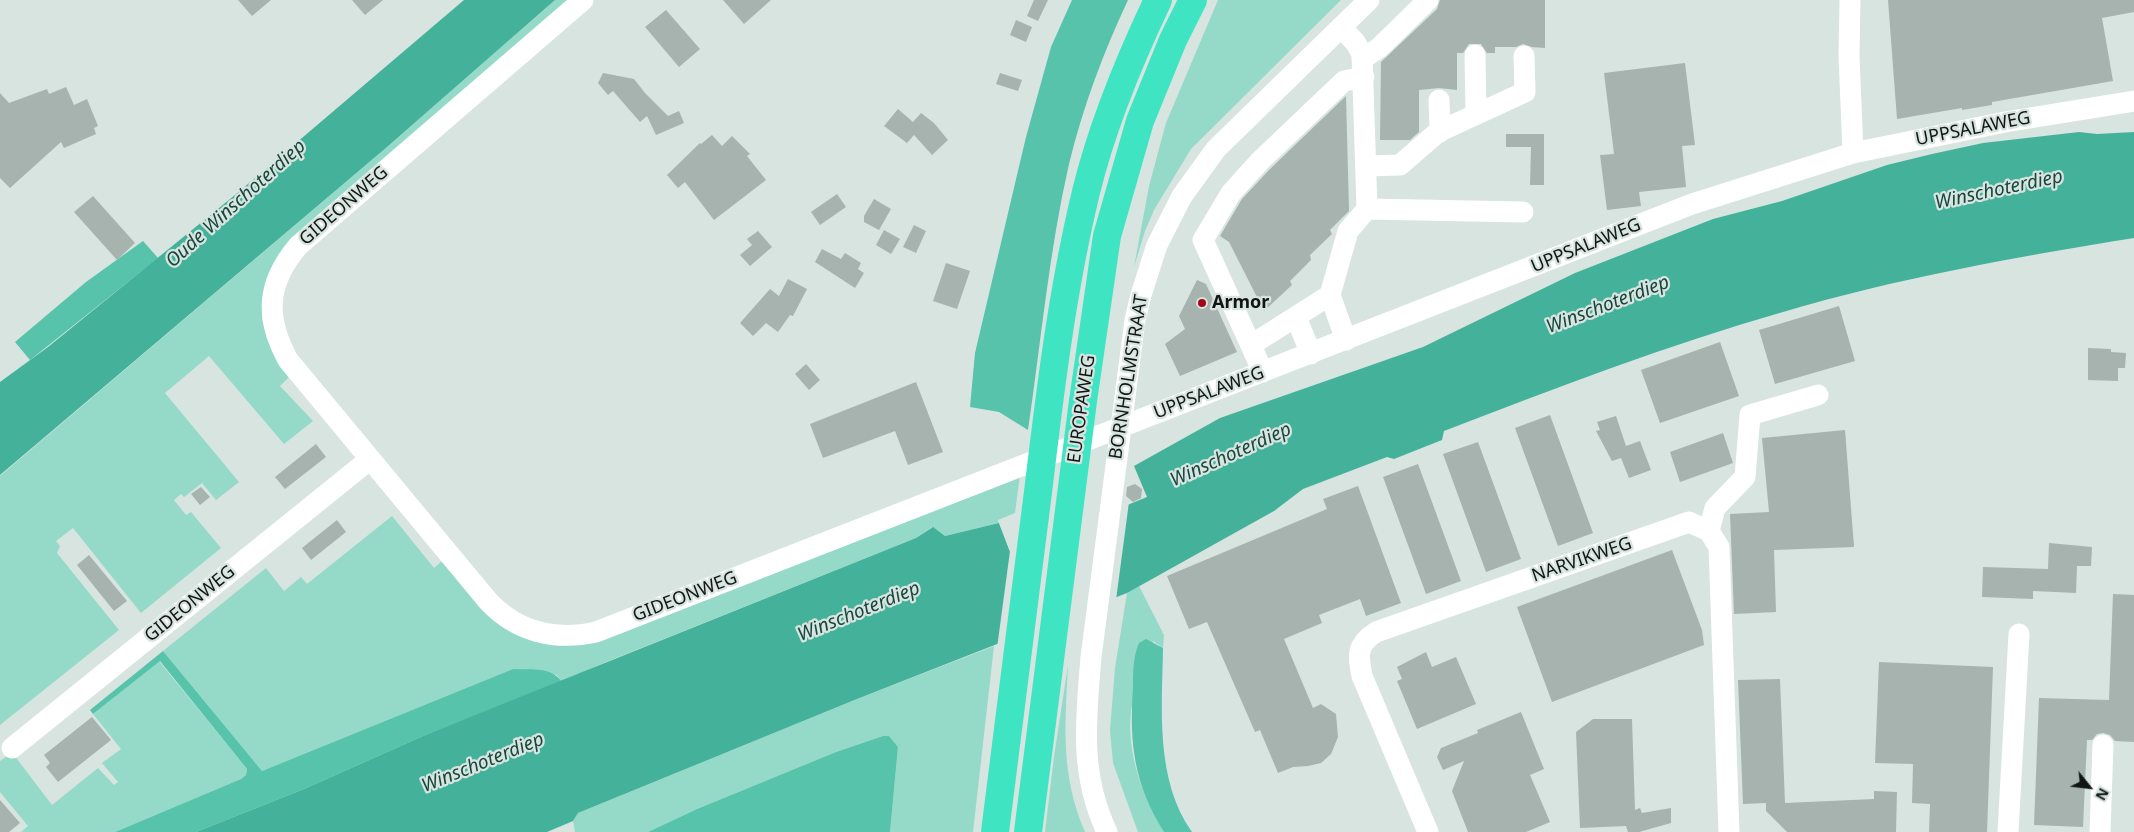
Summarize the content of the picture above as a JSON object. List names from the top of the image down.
{
  "streets": {
    "highway": ["EUROPAWEG"],
    "street": [
      "UPPSALAWEG",
      "GIDEONWEG",
      "BORNHOLMSTRAAT",
      "NARVIKWEG"
    ]
  },
  "crossings": [
    ["UPPSALAWEG", "GIDEONWEG"]
  ],
  "water": ["Winschoterdiep", "Oude Winschoterdiep"],
  "places": ["Armor"],
  "north": "bottom right"
}
